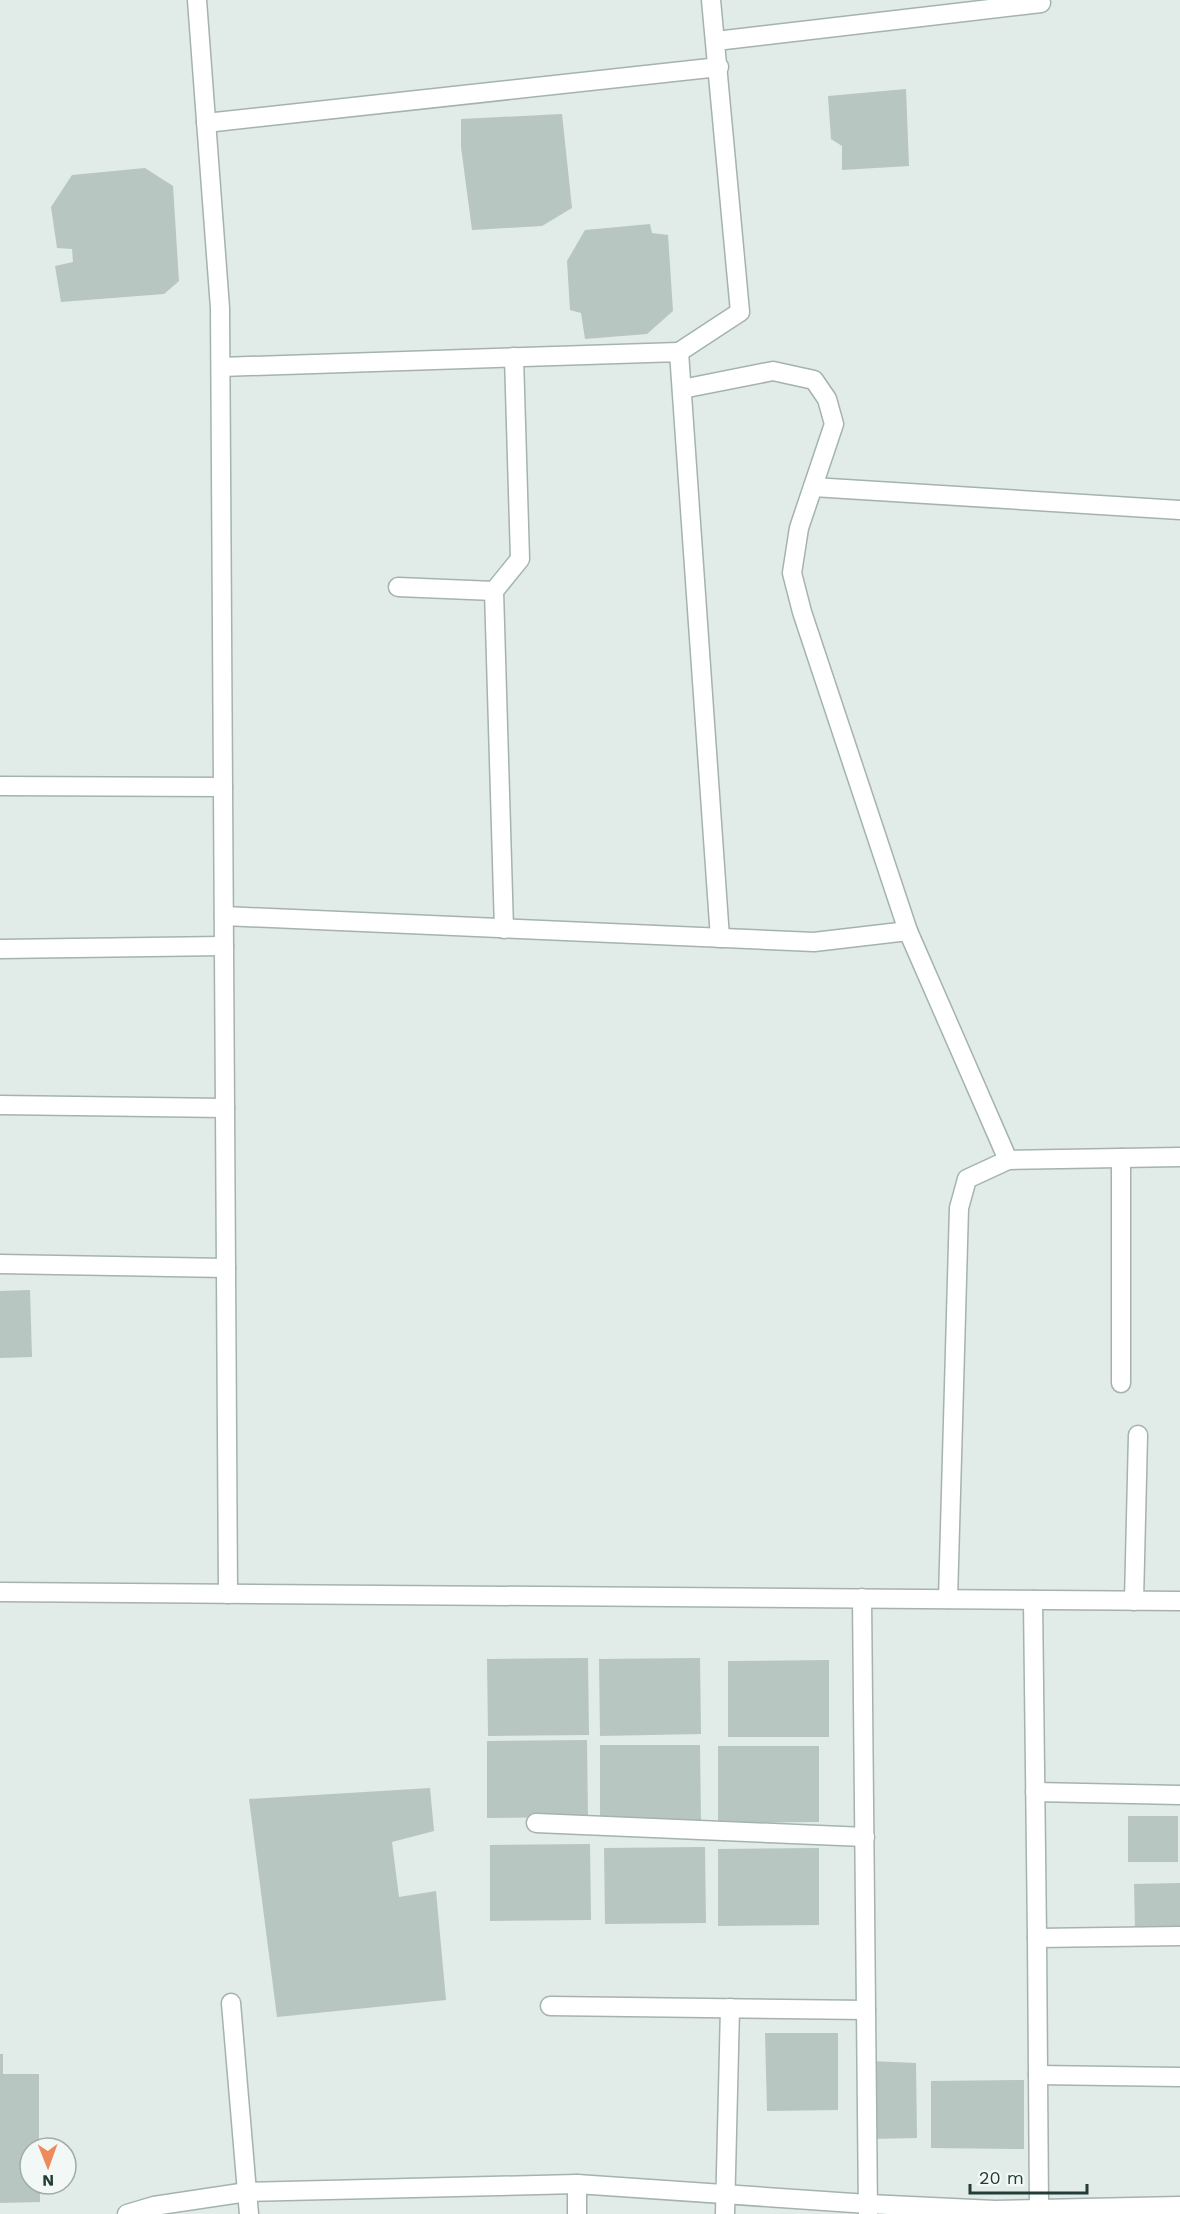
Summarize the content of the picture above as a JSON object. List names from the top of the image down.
{
  "scale_bar": "20 m",
  "north": "bottom"
}
